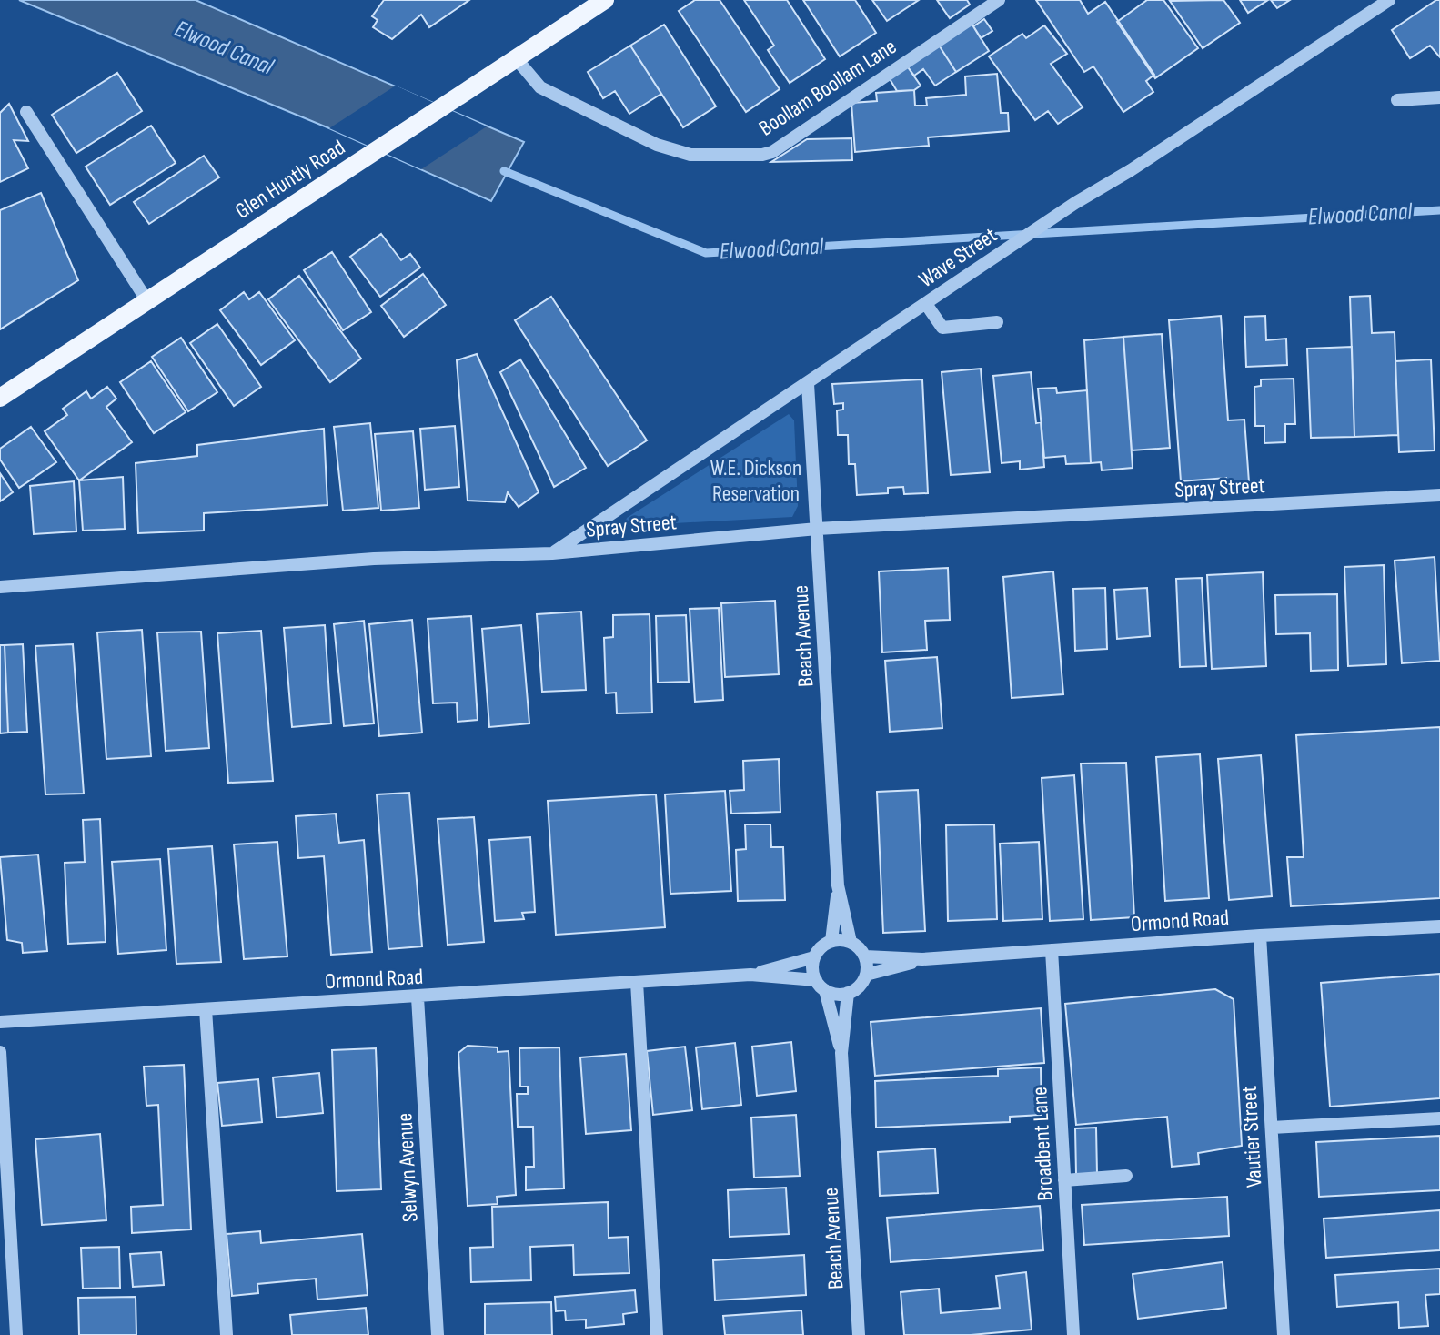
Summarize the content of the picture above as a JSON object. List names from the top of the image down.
{
  "streets": {
    "main road": ["Glen Huntly Road"],
    "street": [
      "Boollam Boollam Lane",
      "Wave Street",
      "Spray Street",
      "Beach Avenue",
      "Ormond Road",
      "Vautier Street",
      "Broadbent Lane",
      "Selwyn Avenue"
    ]
  },
  "crossings": [
    ["Boollam Boollam Lane", "Glen Huntly Road"],
    ["Wave Street", "Spray Street"],
    ["Wave Street", "Beach Avenue"],
    ["Spray Street", "Beach Avenue"],
    ["Beach Avenue", "Ormond Road"],
    ["Ormond Road", "Vautier Street"],
    ["Ormond Road", "Broadbent Lane"],
    ["Ormond Road", "Selwyn Avenue"]
  ],
  "water": ["Elwood Canal"],
  "parks": ["W.E. Dickson Reservation"]
}
